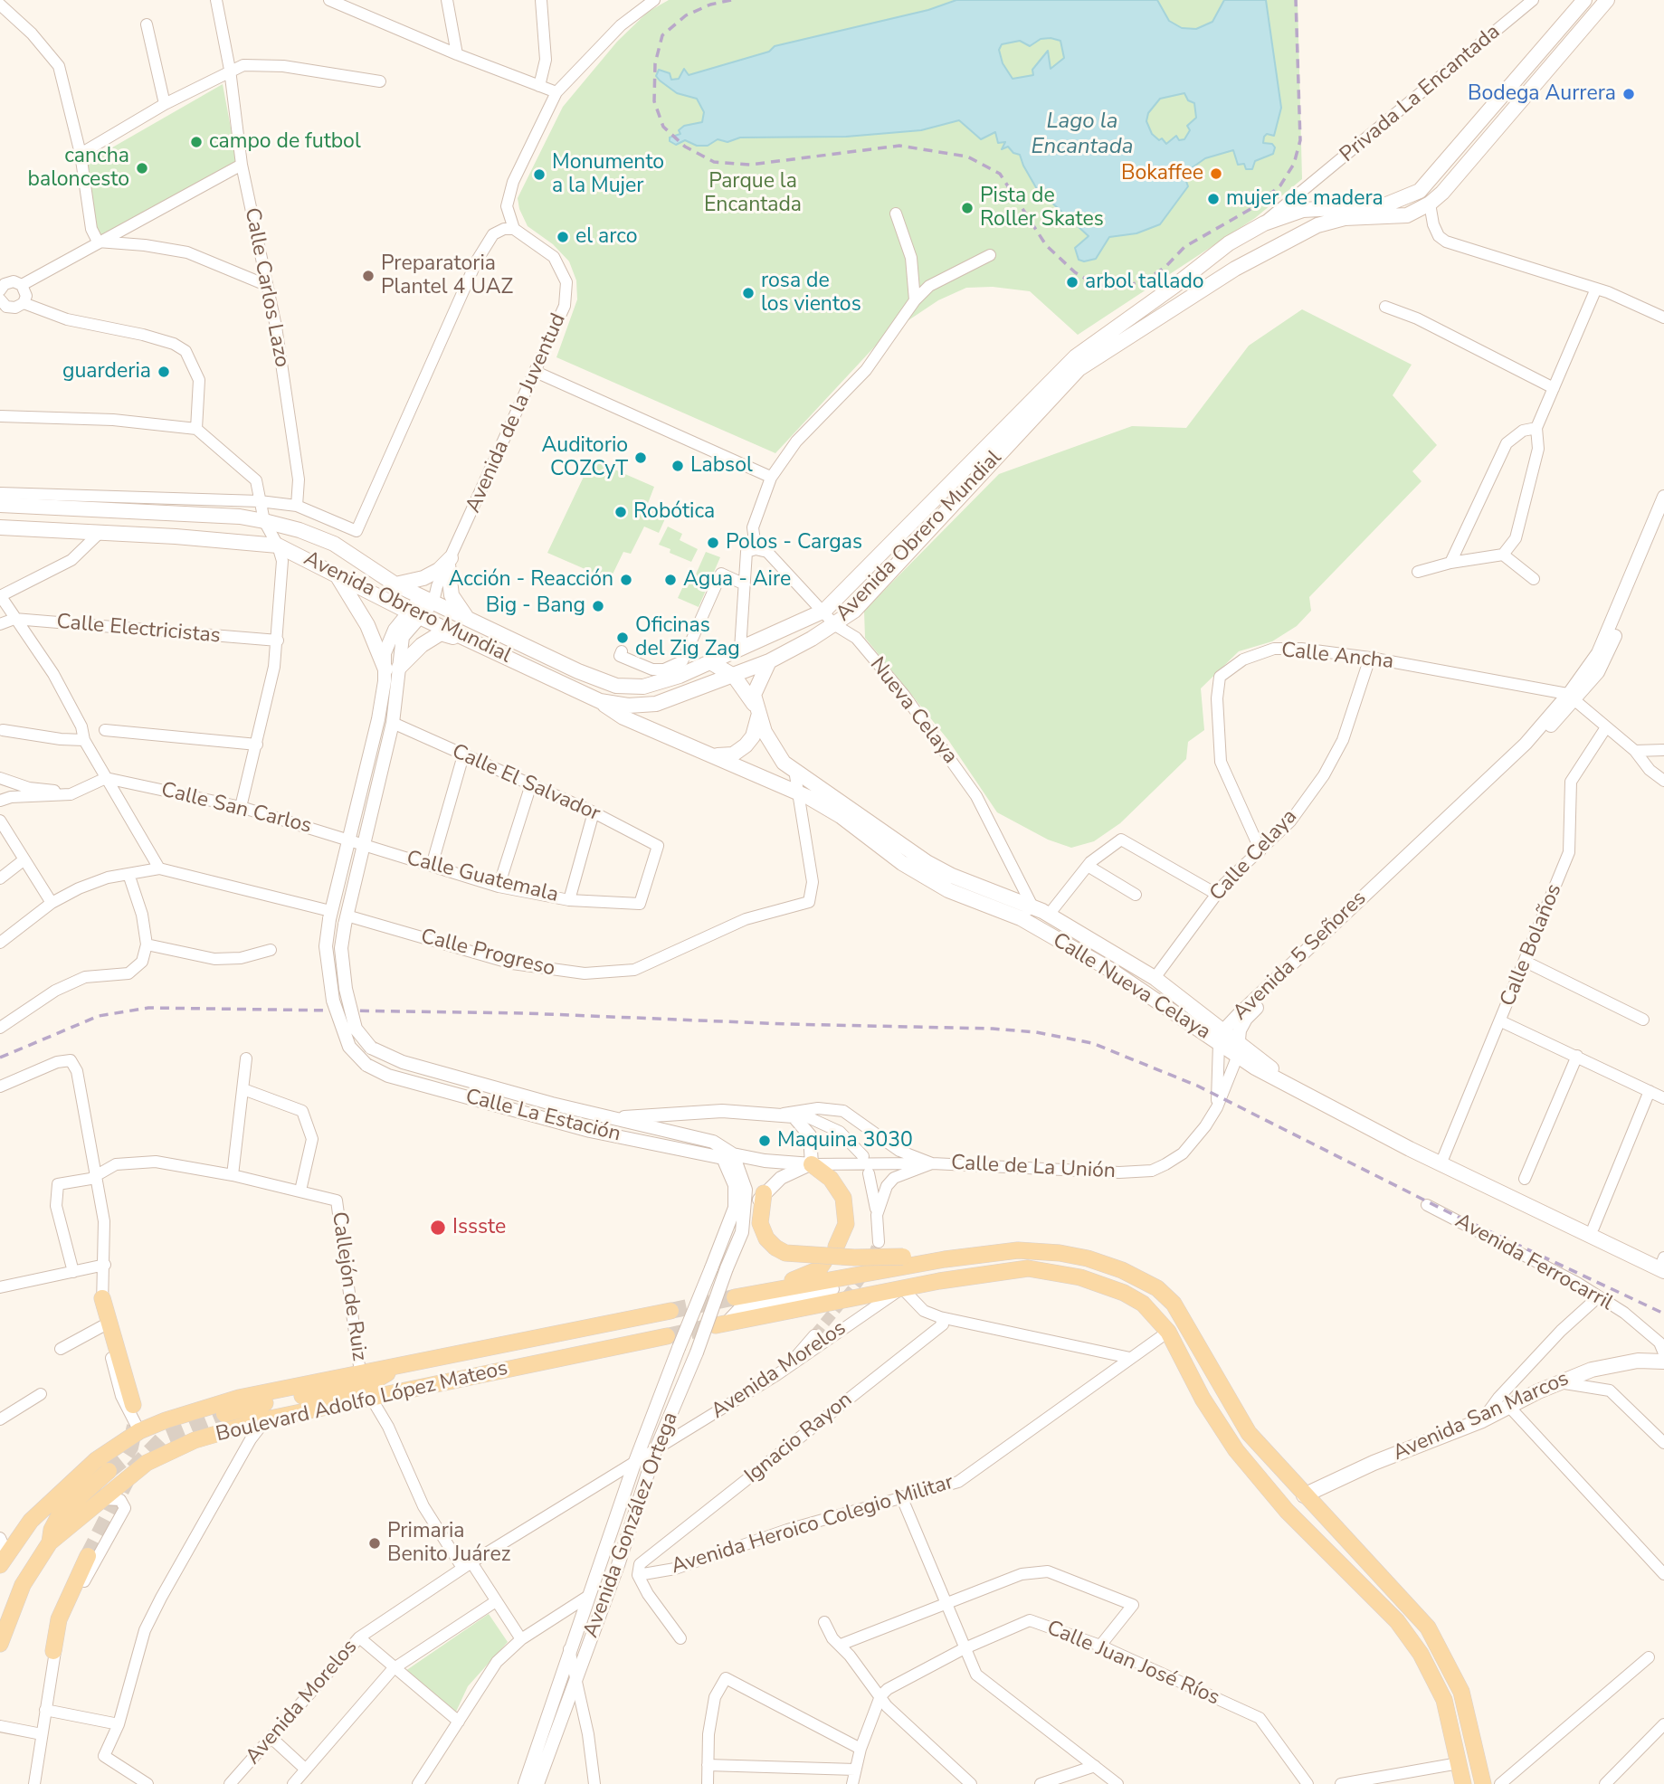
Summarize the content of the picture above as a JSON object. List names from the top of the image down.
{
  "streets": {
    "main road": [
      "Avenida Obrero Mundial",
      "Calle Nueva Celaya",
      "Boulevard Adolfo López Mateos",
      "Avenida San Marcos"
    ],
    "street": [
      "Privada La Encantada",
      "Calle Carlos Lazo",
      "Avenida de la Juventud",
      "Calle Electricistas",
      "Calle Ancha",
      "Nueva Celaya",
      "Calle El Salvador",
      "Calle San Carlos",
      "Calle Celaya",
      "Calle Guatemala",
      "Calle Bolaños",
      "Calle Progreso",
      "Avenida 5 Señores",
      "Calle La Estación",
      "Calle de La Unión",
      "Avenida Ferrocarril",
      "Callejón de Ruiz",
      "Avenida Morelos",
      "Ignacio Rayon",
      "Avenida González Ortega",
      "Avenida Heroico Colegio Militar",
      "Calle Juan José Ríos"
    ]
  },
  "crossings": [
    ["Privada La Encantada", "Avenida Obrero Mundial"],
    ["Avenida de la Juventud", "Avenida Obrero Mundial"],
    ["Avenida Obrero Mundial", "Nueva Celaya"],
    ["Avenida Obrero Mundial", "Calle Nueva Celaya"],
    ["Calle Ancha", "Calle Celaya"],
    ["Calle Ancha", "Avenida 5 Señores"],
    ["Nueva Celaya", "Calle Nueva Celaya"],
    ["Calle El Salvador", "Calle Guatemala"],
    ["Calle San Carlos", "Calle Guatemala"],
    ["Calle Celaya", "Calle Nueva Celaya"],
    ["Calle Bolaños", "Calle Nueva Celaya"],
    ["Calle Progreso", "Calle Nueva Celaya"],
    ["Calle Progreso", "Calle La Estación"],
    ["Avenida 5 Señores", "Calle Nueva Celaya"],
    ["Avenida 5 Señores", "Calle de La Unión"],
    ["Calle La Estación", "Avenida González Ortega"],
    ["Callejón de Ruiz", "Boulevard Adolfo López Mateos"],
    ["Avenida Morelos", "Avenida González Ortega"],
    ["Boulevard Adolfo López Mateos", "Avenida González Ortega"],
    ["Ignacio Rayon", "Avenida Heroico Colegio Militar"]
  ],
  "water": ["Lago la Encantada"],
  "parks": ["Parque la Encantada"],
  "places": [
    "Bodega Aurrera",
    "campo de futbol",
    "cancha baloncesto",
    "Bokaffee",
    "Monumento a la Mujer",
    "mujer de madera",
    "Pista de Roller Skates",
    "el arco",
    "Preparatoria Plantel 4 UAZ",
    "arbol tallado",
    "rosa de los vientos",
    "guarderia",
    "Auditorio COZCyT",
    "Labsol",
    "Robótica",
    "Polos - Cargas",
    "Acción - Reacción",
    "Agua - Aire",
    "Big - Bang",
    "Oficinas del Zig Zag",
    "Maquina 3030",
    "Issste",
    "Primaria Benito Juárez"
  ]
}
